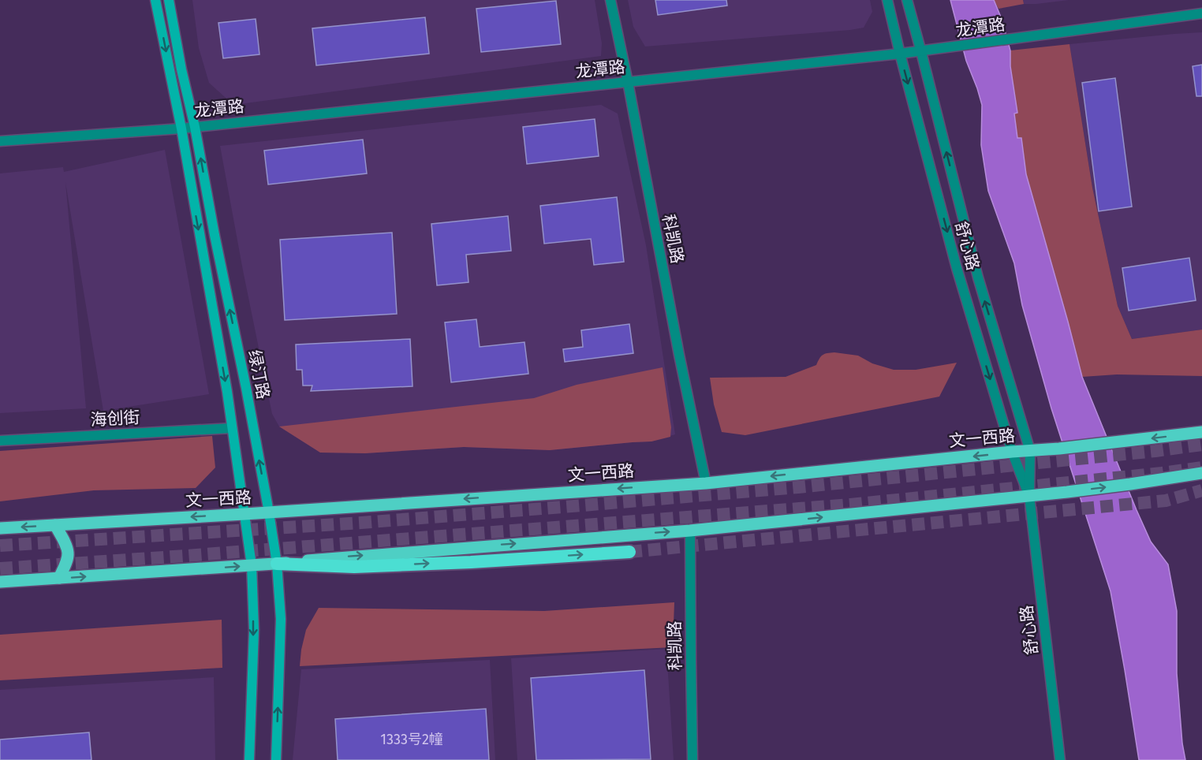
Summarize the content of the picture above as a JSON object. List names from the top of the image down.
{
  "streets": {
    "main road": ["绿汀路", "文一西路"],
    "street": [
      "龙潭路",
      "科凯路",
      "舒心路",
      "海创街"
    ]
  },
  "crossings": [
    ["龙潭路", "科凯路"],
    ["龙潭路", "舒心路"],
    ["龙潭路", "绿汀路"],
    ["科凯路", "文一西路"],
    ["舒心路", "文一西路"],
    ["绿汀路", "海创街"],
    ["绿汀路", "文一西路"]
  ],
  "house_numbers": ["1333号2幢"]
}
